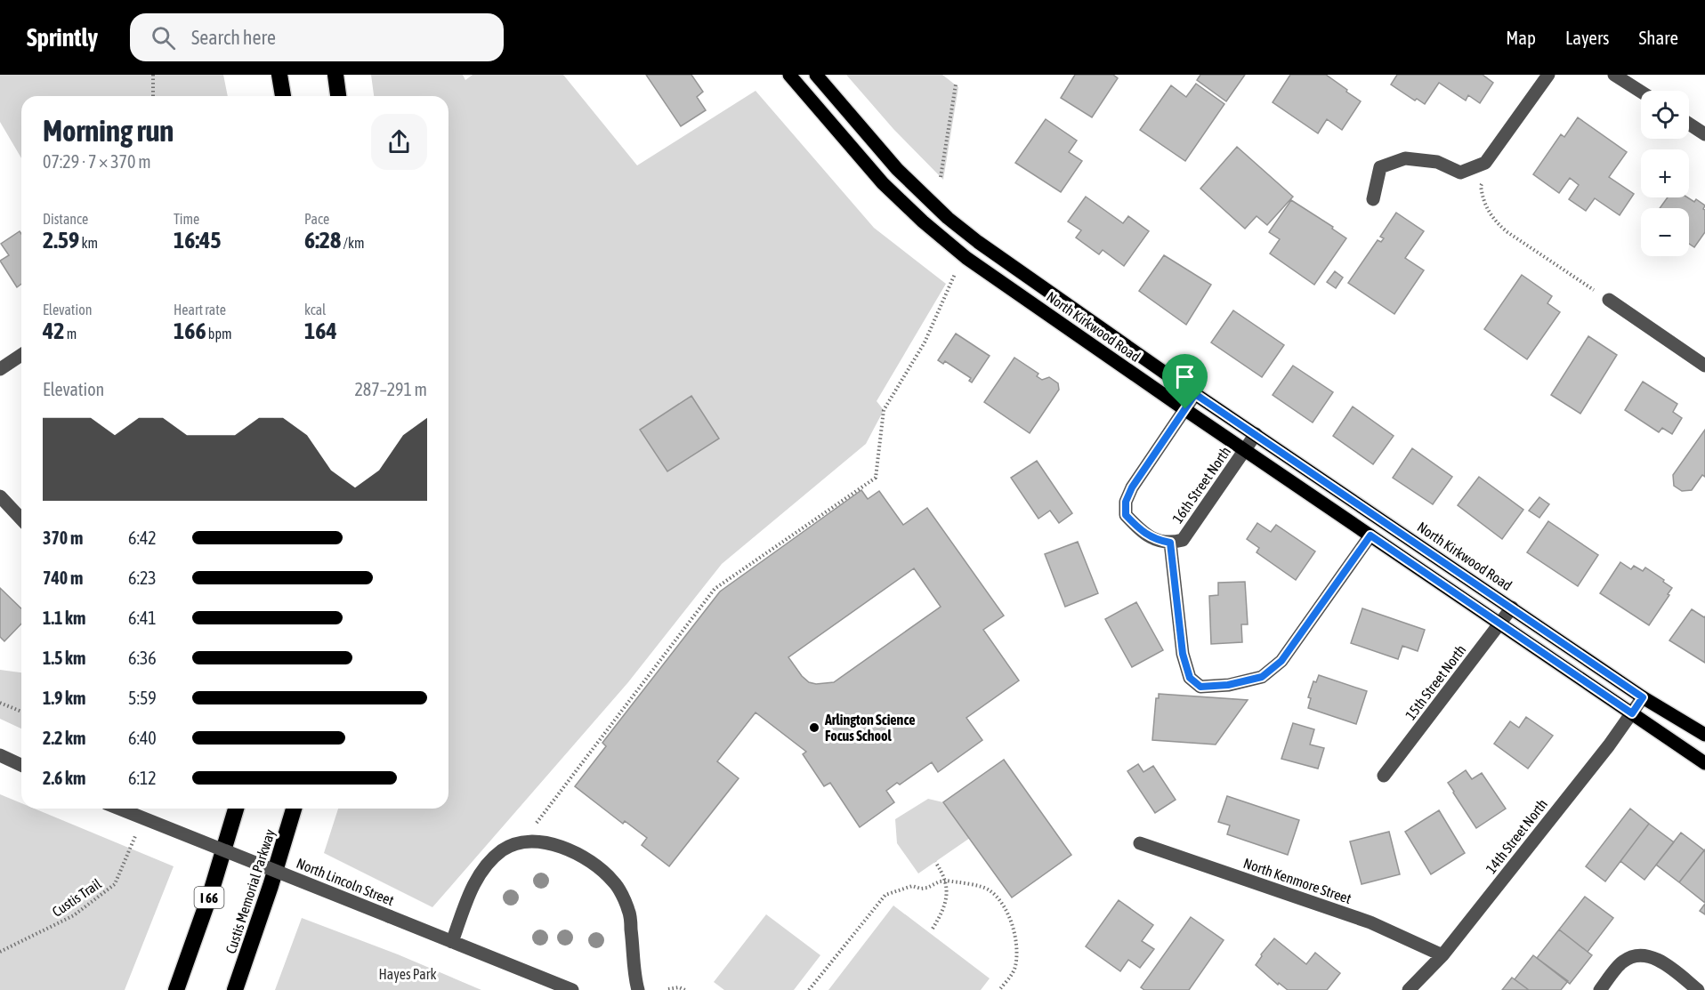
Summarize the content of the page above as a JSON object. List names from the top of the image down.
{
  "streets": {
    "highway": ["Custis Memorial Parkway", "I 66"],
    "main road": ["North Kirkwood Road"],
    "street": [
      "16th Street North",
      "15th Street North",
      "14th Street North",
      "North Kenmore Street",
      "North Lincoln Street"
    ],
    "path": ["Custis Trail"]
  },
  "crossings": [
    ["North Kirkwood Road", "16th Street North"],
    ["North Kirkwood Road", "15th Street North"],
    ["North Kirkwood Road", "14th Street North"],
    ["14th Street North", "North Kenmore Street"]
  ],
  "parks": ["Hayes Park"],
  "places": ["Arlington Science Focus School"],
  "page": {
    "header": "Sprintly",
    "search": "Search here",
    "nav": ["Map", "Layers", "Share"],
    "map_buttons": ["+", "−"],
    "heading": ["Morning run", "07:29 · 7 × 370 m"],
    "stats": [
      ["Distance", "2.59 km"],
      ["Time", "16:45"],
      ["Pace", "6:28 /km"],
      ["Elevation", "42 m"],
      ["Heart rate", "166 bpm"],
      ["kcal", "164"]
    ],
    "chart": ["Elevation", "287–291 m"],
    "list": [
      {
        "name": "370 m",
        "note": "6:42"
      },
      {
        "name": "740 m",
        "note": "6:23"
      },
      {
        "name": "1.1 km",
        "note": "6:41"
      },
      {
        "name": "1.5 km",
        "note": "6:36"
      },
      {
        "name": "1.9 km",
        "note": "5:59"
      },
      {
        "name": "2.2 km",
        "note": "6:40"
      },
      {
        "name": "2.6 km",
        "note": "6:12"
      }
    ]
  }
}
